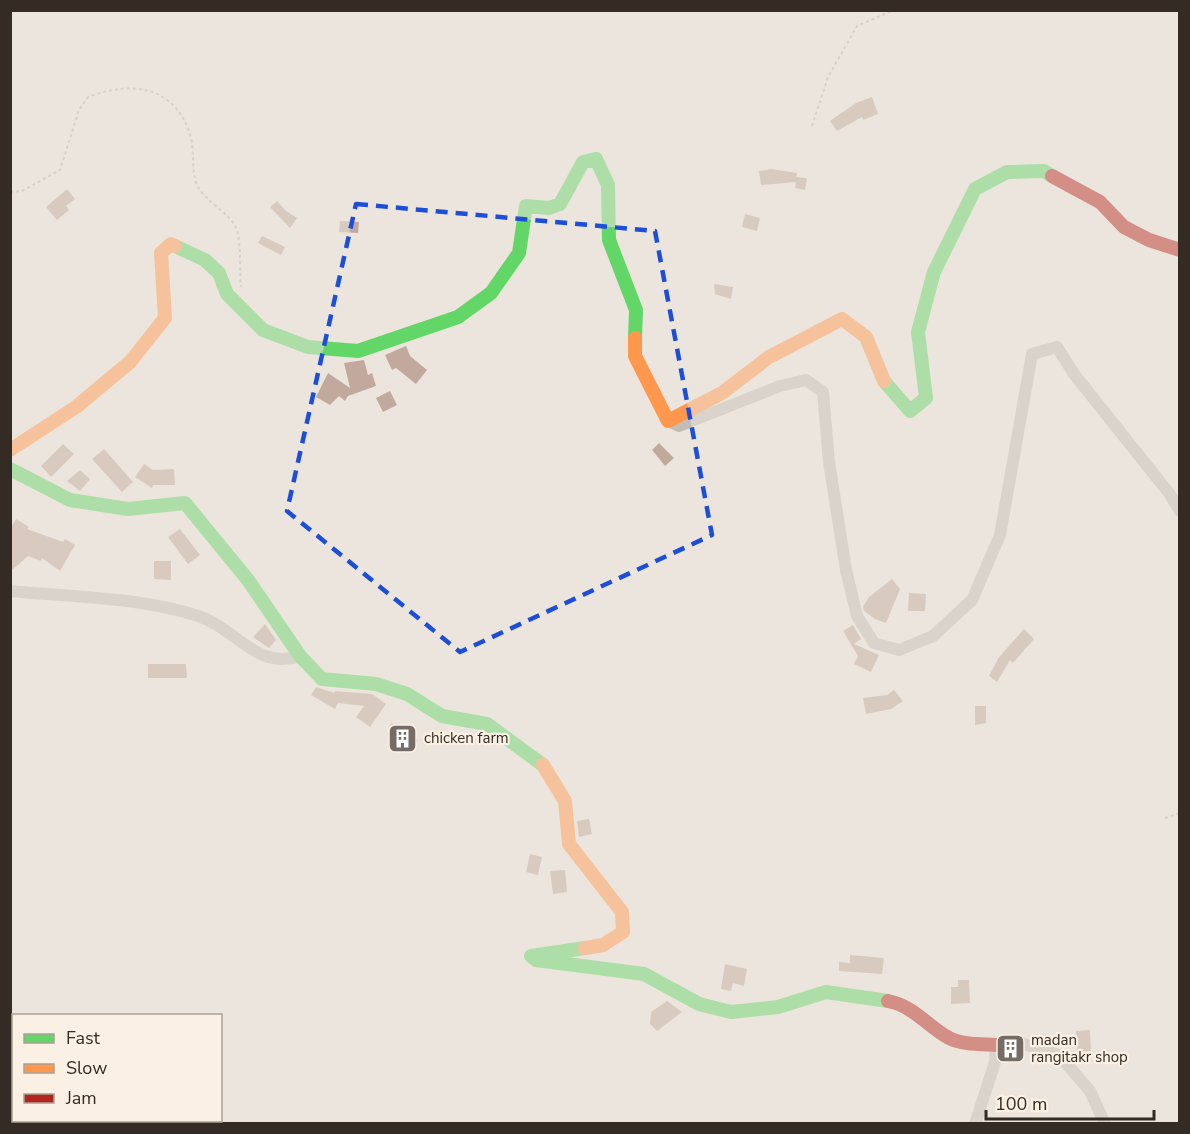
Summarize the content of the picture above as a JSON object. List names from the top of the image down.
{
  "places": {
    "building": ["chicken farm", "madan rangitakr shop"]
  },
  "legend": ["Fast", "Slow", "Jam"],
  "scale_bar": "100 m"
}
